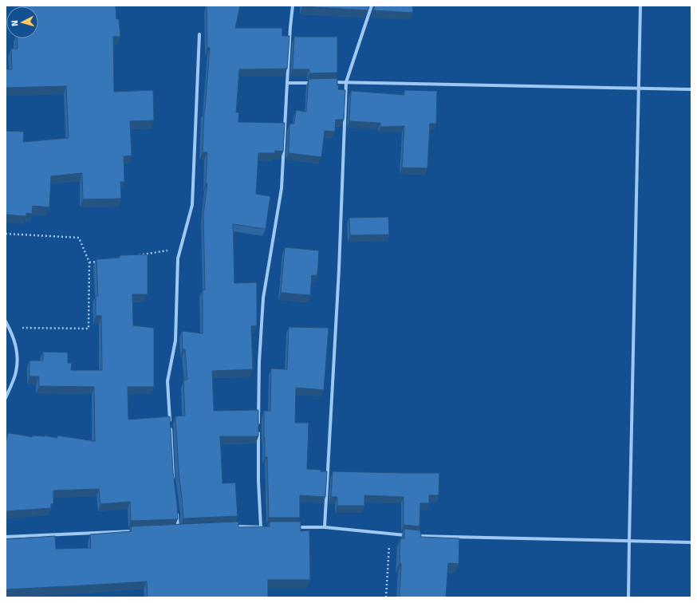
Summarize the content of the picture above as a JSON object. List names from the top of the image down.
{
  "north": "left"
}
